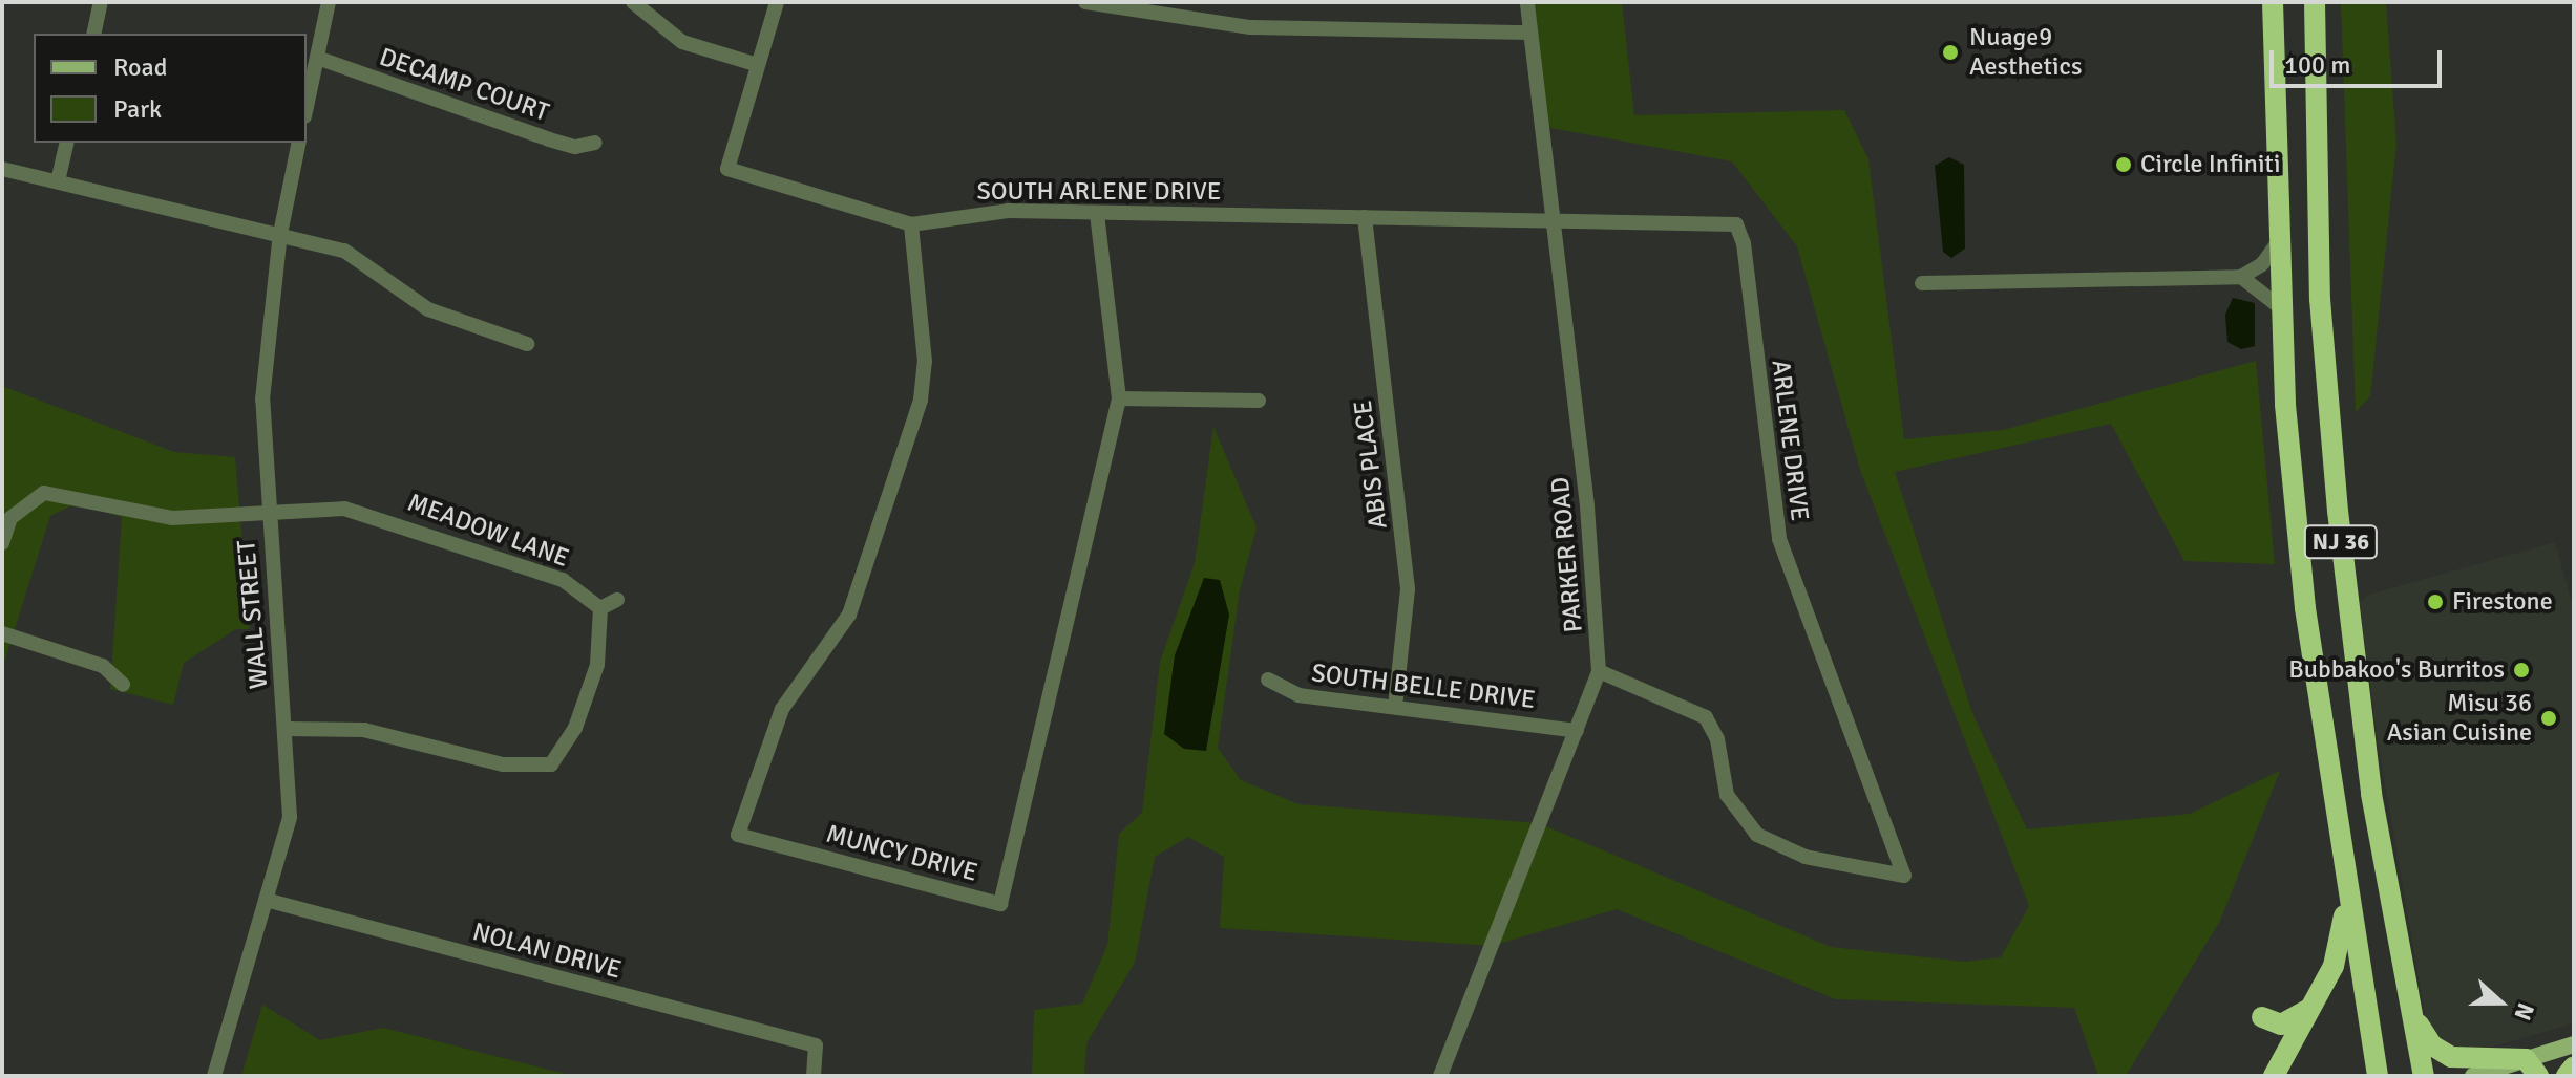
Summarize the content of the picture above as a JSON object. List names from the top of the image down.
{
  "streets": {
    "highway": ["NJ 36"],
    "street": [
      "DECAMP COURT",
      "SOUTH ARLENE DRIVE",
      "ARLENE DRIVE",
      "ABIS PLACE",
      "MEADOW LANE",
      "PARKER ROAD",
      "WALL STREET",
      "SOUTH BELLE DRIVE",
      "MUNCY DRIVE",
      "NOLAN DRIVE"
    ]
  },
  "crossings": [
    ["SOUTH ARLENE DRIVE", "ARLENE DRIVE"],
    ["SOUTH ARLENE DRIVE", "ABIS PLACE"],
    ["SOUTH ARLENE DRIVE", "PARKER ROAD"],
    ["SOUTH ARLENE DRIVE", "MUNCY DRIVE"],
    ["ARLENE DRIVE", "PARKER ROAD"],
    ["ABIS PLACE", "SOUTH BELLE DRIVE"],
    ["MEADOW LANE", "WALL STREET"],
    ["PARKER ROAD", "SOUTH BELLE DRIVE"],
    ["WALL STREET", "NOLAN DRIVE"]
  ],
  "places": [
    "Nuage9 Aesthetics",
    "Circle Infiniti",
    "Firestone",
    "Bubbakoo's Burritos",
    "Misu 36 Asian Cuisine"
  ],
  "legend": ["Road", "Park"],
  "scale_bar": "100 m",
  "north": "right"
}
